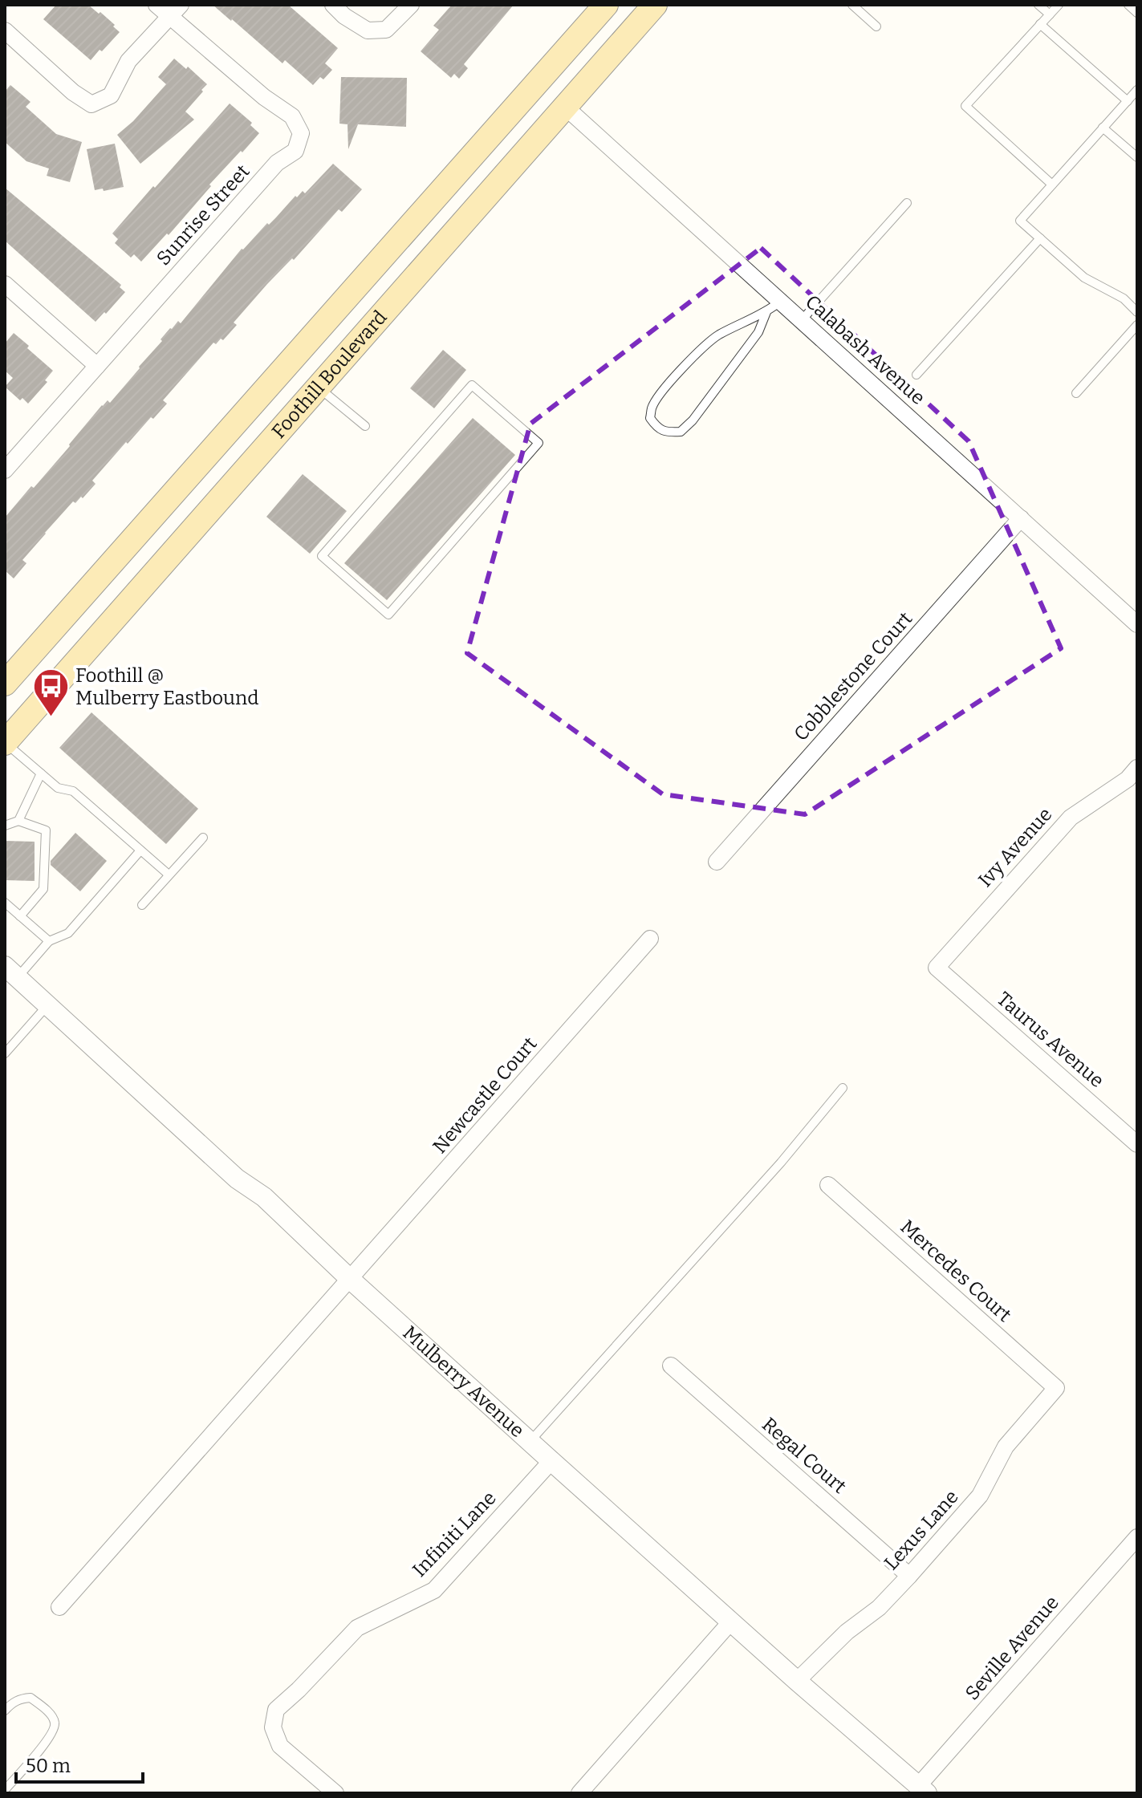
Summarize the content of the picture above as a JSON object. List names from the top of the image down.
{
  "streets": {
    "main road": ["Foothill Boulevard"],
    "street": [
      "Sunrise Street",
      "Calabash Avenue",
      "Cobblestone Court",
      "Ivy Avenue",
      "Taurus Avenue",
      "Newcastle Court",
      "Mercedes Court",
      "Mulberry Avenue",
      "Regal Court",
      "Lexus Lane",
      "Infiniti Lane",
      "Seville Avenue"
    ]
  },
  "crossings": [
    ["Calabash Avenue", "Foothill Boulevard"],
    ["Calabash Avenue", "Cobblestone Court"],
    ["Ivy Avenue", "Taurus Avenue"],
    ["Newcastle Court", "Mulberry Avenue"],
    ["Mercedes Court", "Lexus Lane"],
    ["Mulberry Avenue", "Lexus Lane"],
    ["Mulberry Avenue", "Infiniti Lane"],
    ["Mulberry Avenue", "Seville Avenue"],
    ["Regal Court", "Lexus Lane"]
  ],
  "places": {
    "bus stop": ["Foothill @ Mulberry Eastbound"]
  },
  "scale_bar": "50 m"
}
